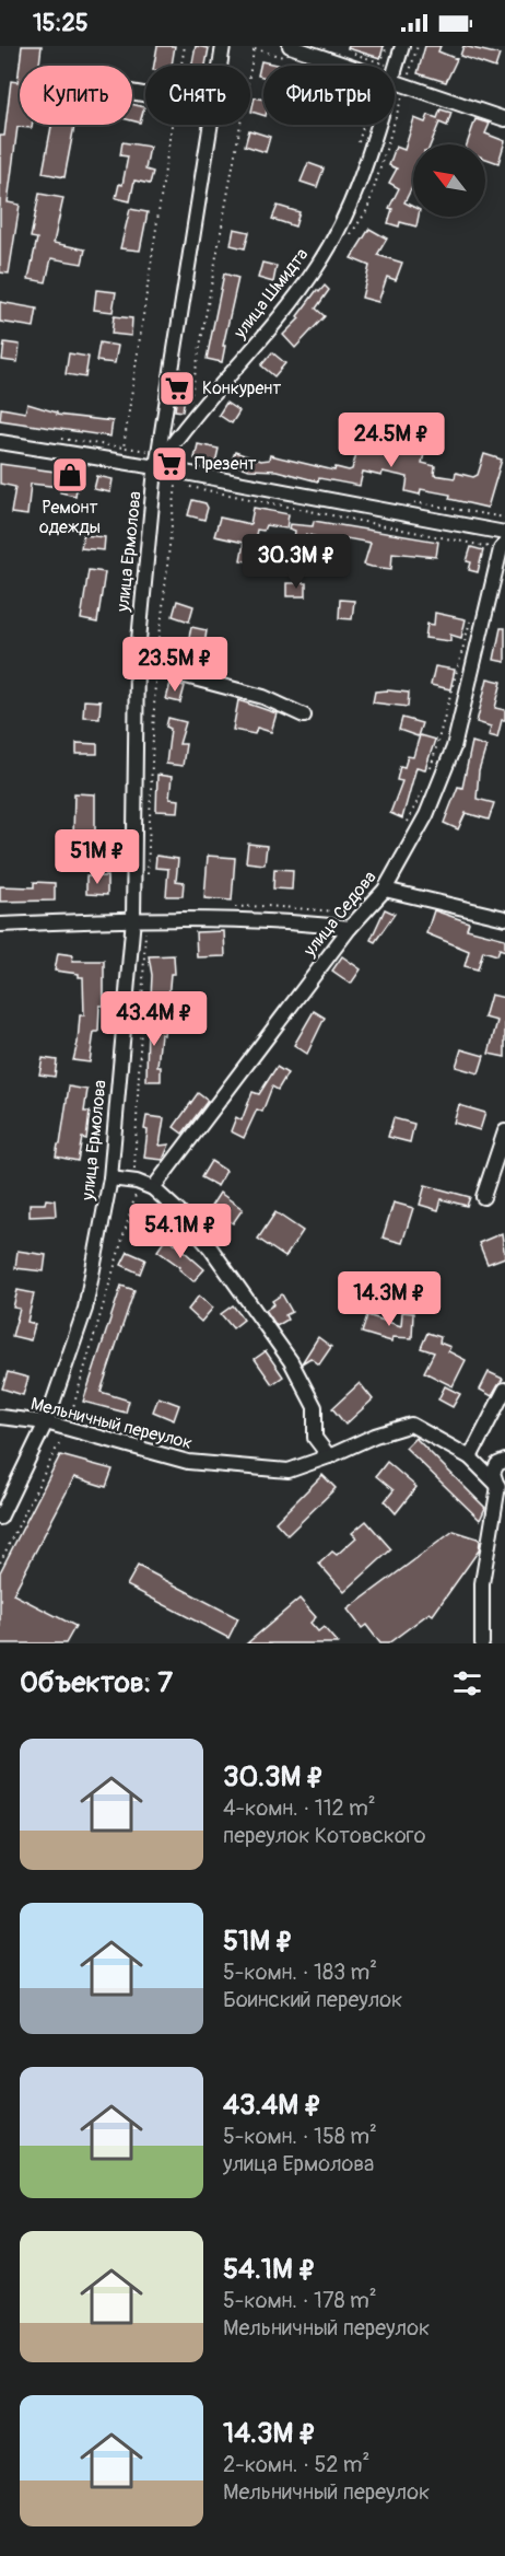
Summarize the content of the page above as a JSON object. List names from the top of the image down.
{
  "streets": {
    "street": [
      "улица Шмидта",
      "улица Ермолова",
      "улица Седова",
      "Мельничный переулок"
    ]
  },
  "crossings": [
    ["улица Шмидта", "улица Ермолова"],
    ["улица Ермолова", "Мельничный переулок"]
  ],
  "places": {
    "supermarket": ["Конкурент", "Презент"],
    "shop": ["Ремонт одежды"]
  },
  "north": "top left",
  "page": {
    "status": "15:25",
    "chip": ["Купить", "Снять", "Фильтры"],
    "price": [
      "24.5M ₽",
      "30.3M ₽",
      "23.5M ₽",
      "51M ₽",
      "43.4M ₽",
      "54.1M ₽",
      "14.3M ₽"
    ],
    "heading": "Объектов: 7",
    "list": [
      {
        "name": "30.3M ₽",
        "note": "4-комн. · 112 m² · переулок Котовского"
      },
      {
        "name": "51M ₽",
        "note": "5-комн. · 183 m² · Боинский переулок"
      },
      {
        "name": "43.4M ₽",
        "note": "5-комн. · 158 m² · улица Ермолова"
      },
      {
        "name": "54.1M ₽",
        "note": "5-комн. · 178 m² · Мельничный переулок"
      },
      {
        "name": "14.3M ₽",
        "note": "2-комн. · 52 m² · Мельничный переулок"
      }
    ]
  }
}
